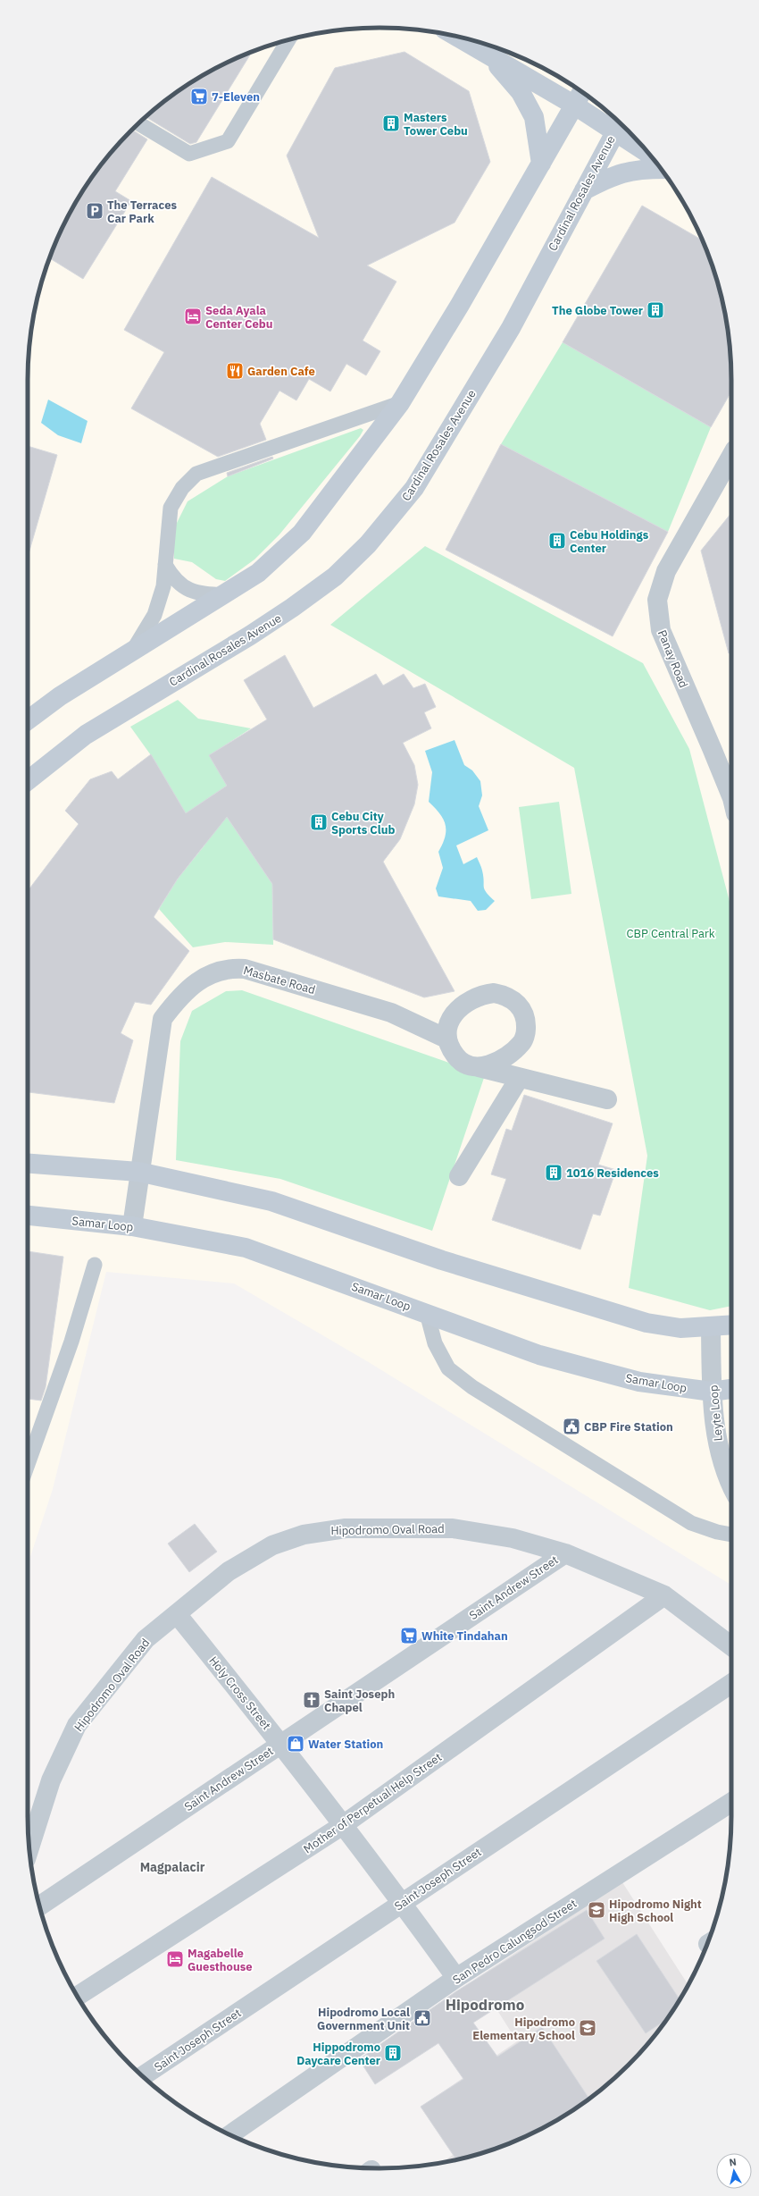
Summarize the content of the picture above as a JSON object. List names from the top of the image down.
{
  "streets": {
    "main road": ["Cardinal Rosales Avenue", "Samar Loop"],
    "street": [
      "Panay Road",
      "Masbate Road",
      "Leyte Loop",
      "Hipodromo Oval Road",
      "Saint Andrew Street",
      "Holy Cross Street",
      "Mother of Perpetual Help Street",
      "Saint Joseph Street",
      "San Pedro Calungsod Street"
    ]
  },
  "crossings": [
    ["Masbate Road", "Samar Loop"],
    ["Samar Loop", "Leyte Loop"],
    ["Hipodromo Oval Road", "Saint Andrew Street"],
    ["Hipodromo Oval Road", "Holy Cross Street"],
    ["Hipodromo Oval Road", "Mother of Perpetual Help Street"],
    ["Saint Andrew Street", "Holy Cross Street"],
    ["Holy Cross Street", "Mother of Perpetual Help Street"],
    ["Holy Cross Street", "Saint Joseph Street"],
    ["Holy Cross Street", "San Pedro Calungsod Street"]
  ],
  "districts": ["Magpalacir", "Hipodromo"],
  "parks": ["CBP Central Park"],
  "places": {
    "supermarket": ["7-Eleven", "White Tindahan"],
    "building": [
      "Masters Tower Cebu",
      "The Globe Tower",
      "Cebu Holdings Center",
      "Cebu City Sports Club",
      "1016 Residences",
      "Hippodromo Daycare Center"
    ],
    "parking": ["The Terraces Car Park"],
    "hotel": ["Seda Ayala Center Cebu", "Magabelle Guesthouse"],
    "restaurant": ["Garden Cafe"],
    "public building": ["CBP Fire Station", "Hipodromo Local Government Unit"],
    "church": ["Saint Joseph Chapel"],
    "shop": ["Water Station"],
    "school or university": ["Hipodromo Night High School", "Hipodromo Elementary School"]
  },
  "north": "top"
}
